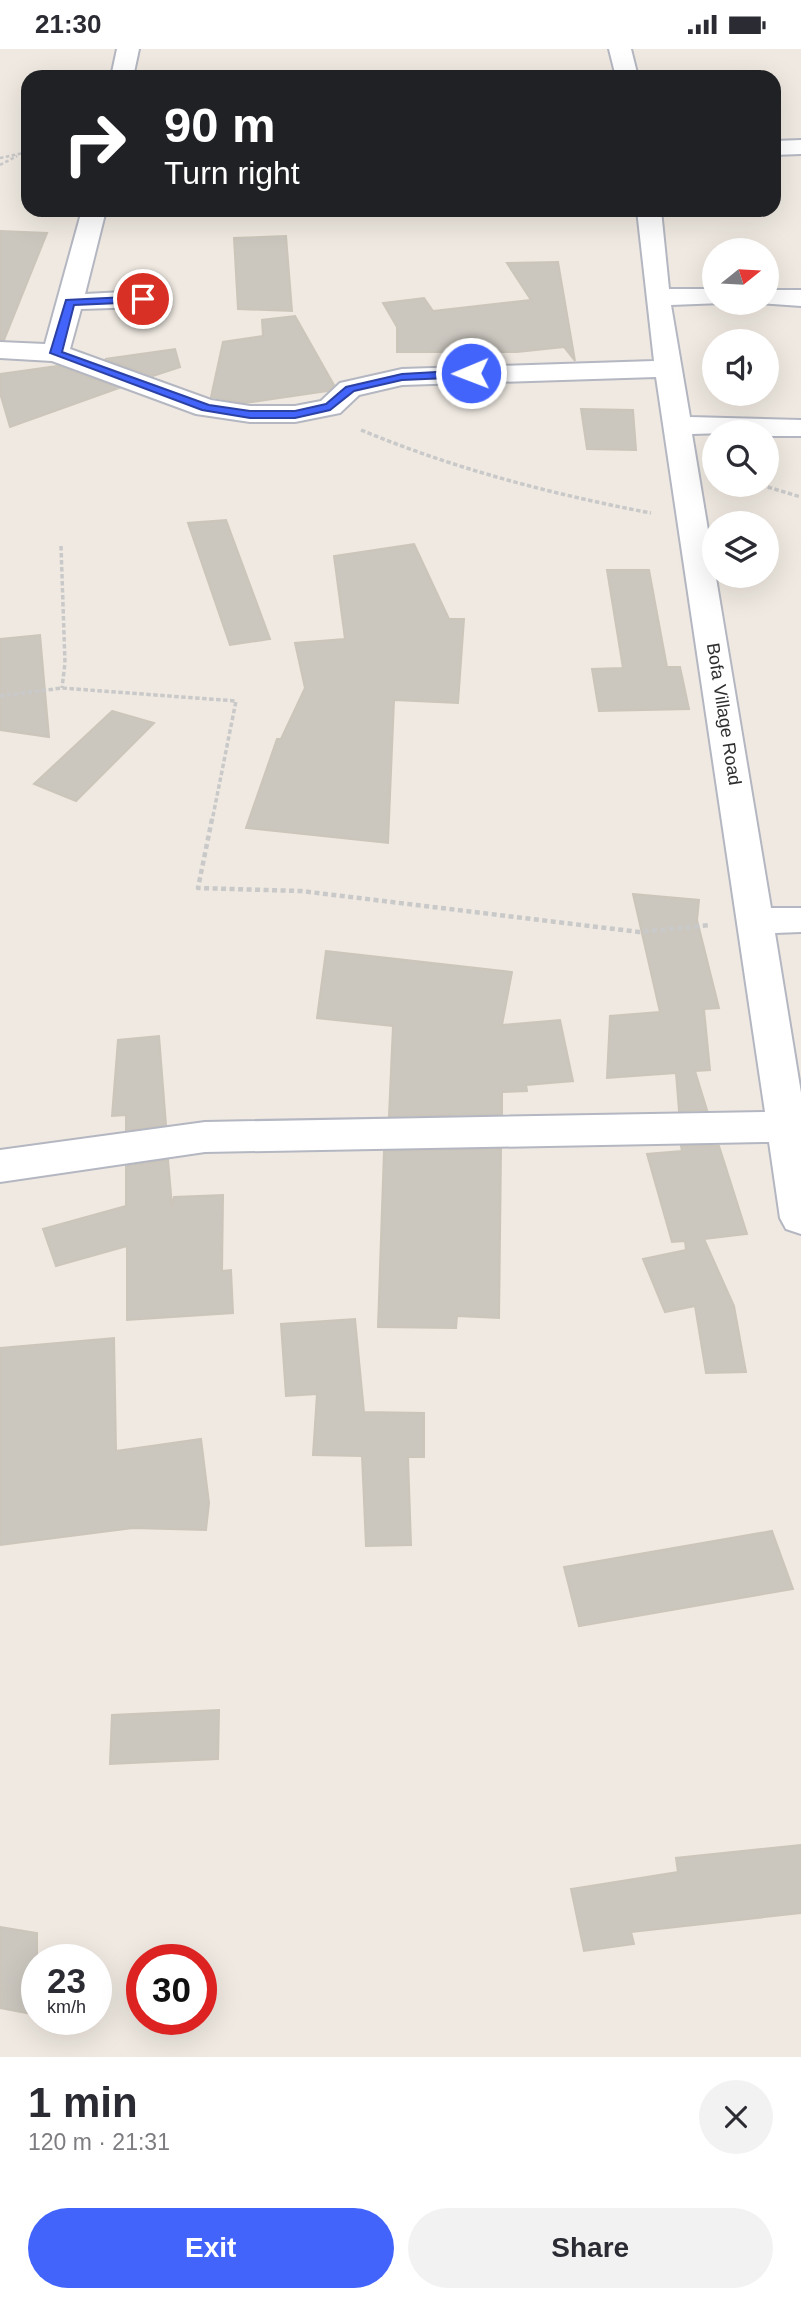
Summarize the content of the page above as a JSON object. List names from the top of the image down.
{
  "streets": {
    "street": ["Bofa Village Road"]
  },
  "north": "right",
  "page": {
    "status": "21:30",
    "turn": ["90 m", "Turn right"],
    "speed": "23 km/h",
    "limit": "30",
    "heading": ["1 min", "120 m · 21:31"],
    "buttons": ["Exit", "Share"]
  }
}
